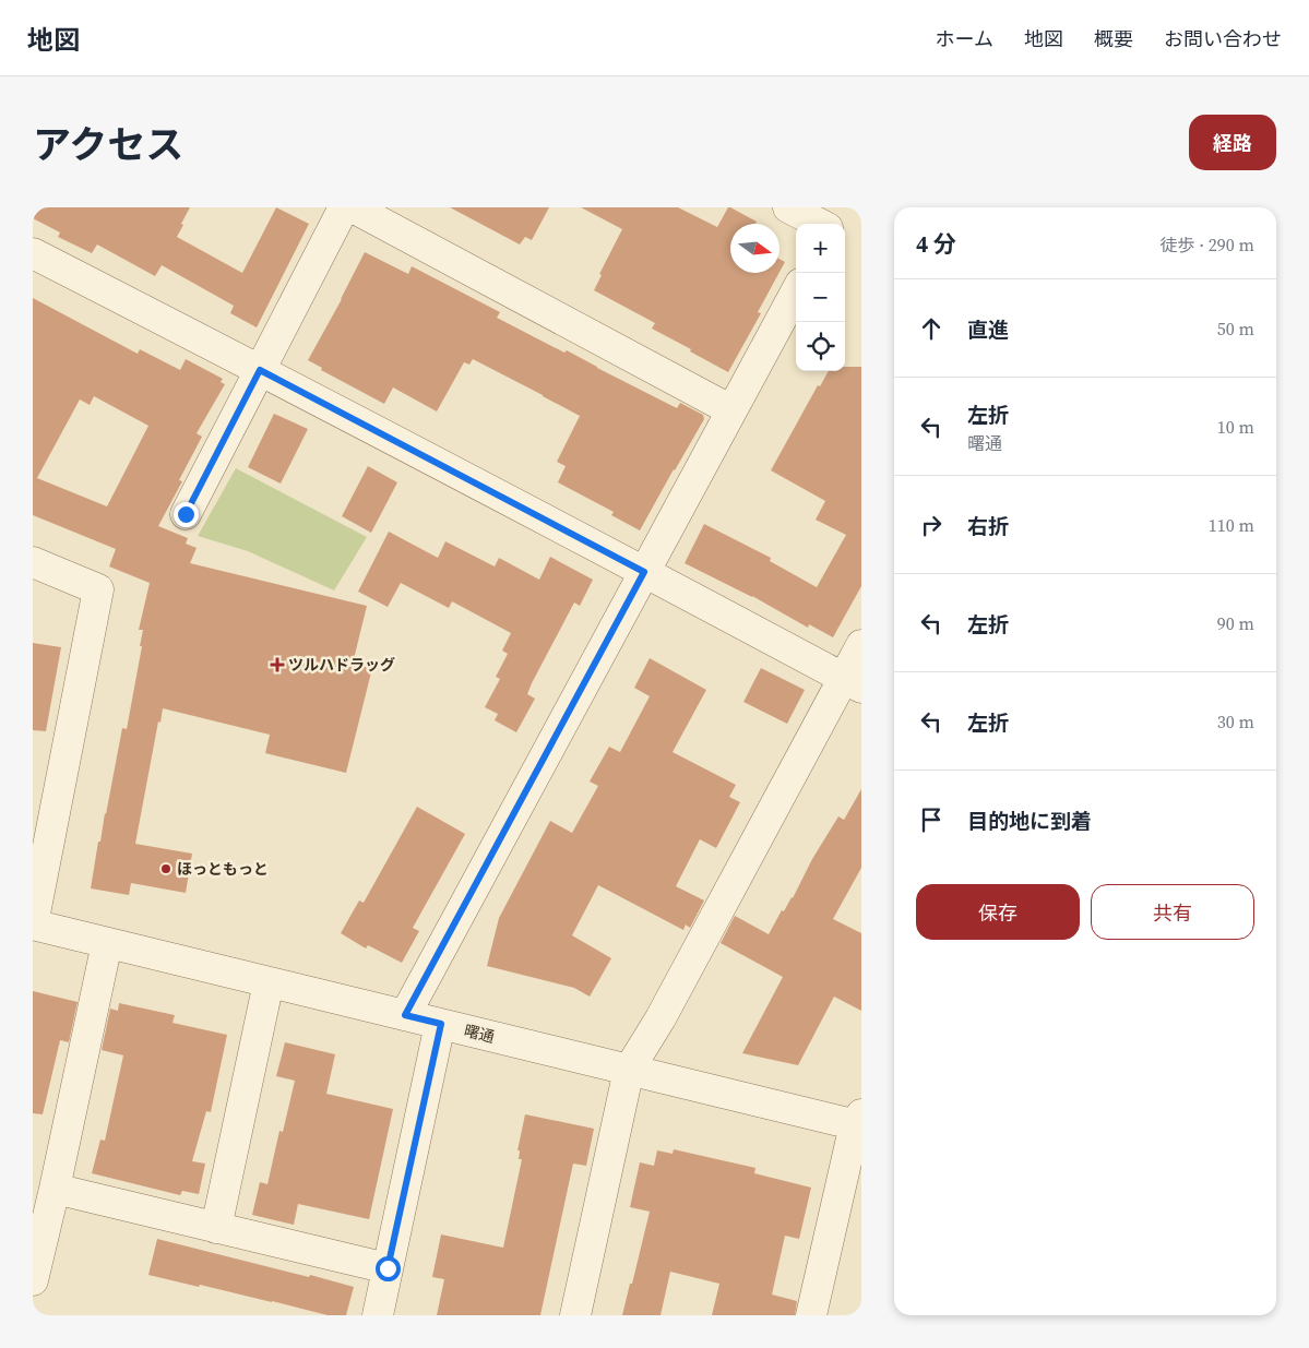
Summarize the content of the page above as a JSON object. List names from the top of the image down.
{
  "streets": {
    "street": ["曙通"]
  },
  "places": {
    "health": ["ツルハドラッグ"],
    "other": ["ほっともっと"]
  },
  "north": "right",
  "page": {
    "header": "地図",
    "nav": [
      "ホーム",
      "地図",
      "概要",
      "お問い合わせ"
    ],
    "title": "アクセス",
    "buttons": [
      "経路",
      ["保存", "共有"]
    ],
    "heading": ["4 分", "徒歩 · 290 m"],
    "map_buttons": ["+", "−"],
    "list": [
      ["直進", "50 m"],
      ["左折", "曙通", "10 m"],
      ["右折", "110 m"],
      ["左折", "90 m"],
      ["左折", "30 m"],
      "目的地に到着"
    ]
  }
}
